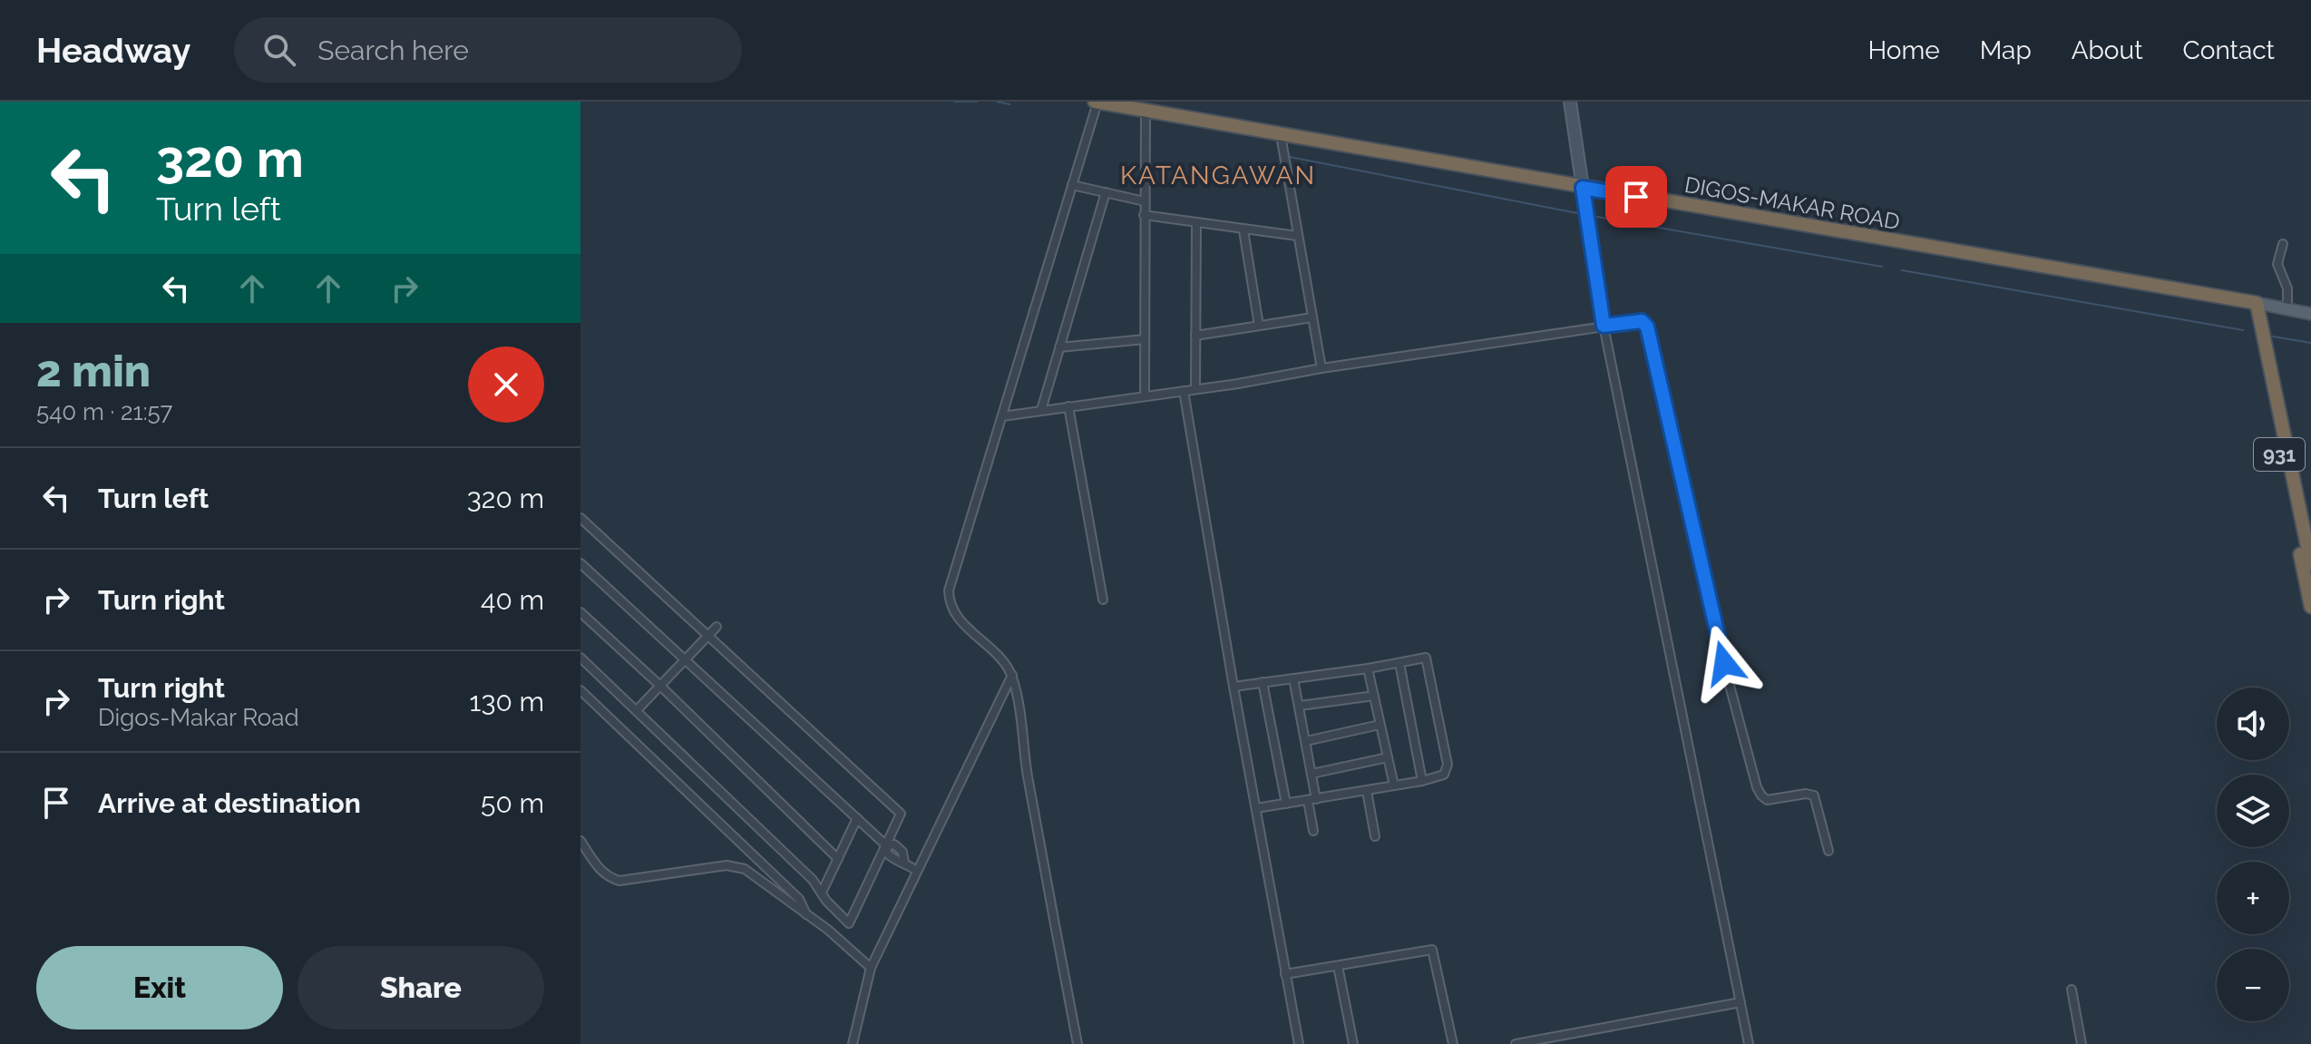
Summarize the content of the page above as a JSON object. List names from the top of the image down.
{
  "streets": {
    "highway": ["DIGOS-MAKAR ROAD", "931"]
  },
  "crossings": [
    ["DIGOS-MAKAR ROAD", "931"]
  ],
  "districts": ["KATANGAWAN"],
  "page": {
    "header": "Headway",
    "search": "Search here",
    "nav": [
      "Home",
      "Map",
      "About",
      "Contact"
    ],
    "turn": ["320 m", "Turn left"],
    "heading": ["2 min", "540 m · 21:57"],
    "list": [
      {
        "name": "Turn left",
        "value": "320 m"
      },
      {
        "name": "Turn right",
        "value": "40 m"
      },
      {
        "name": "Turn right",
        "note": "Digos-Makar Road",
        "value": "130 m"
      },
      {
        "name": "Arrive at destination",
        "value": "50 m"
      }
    ],
    "map_buttons": ["+", "−"],
    "buttons": ["Exit", "Share"]
  }
}
